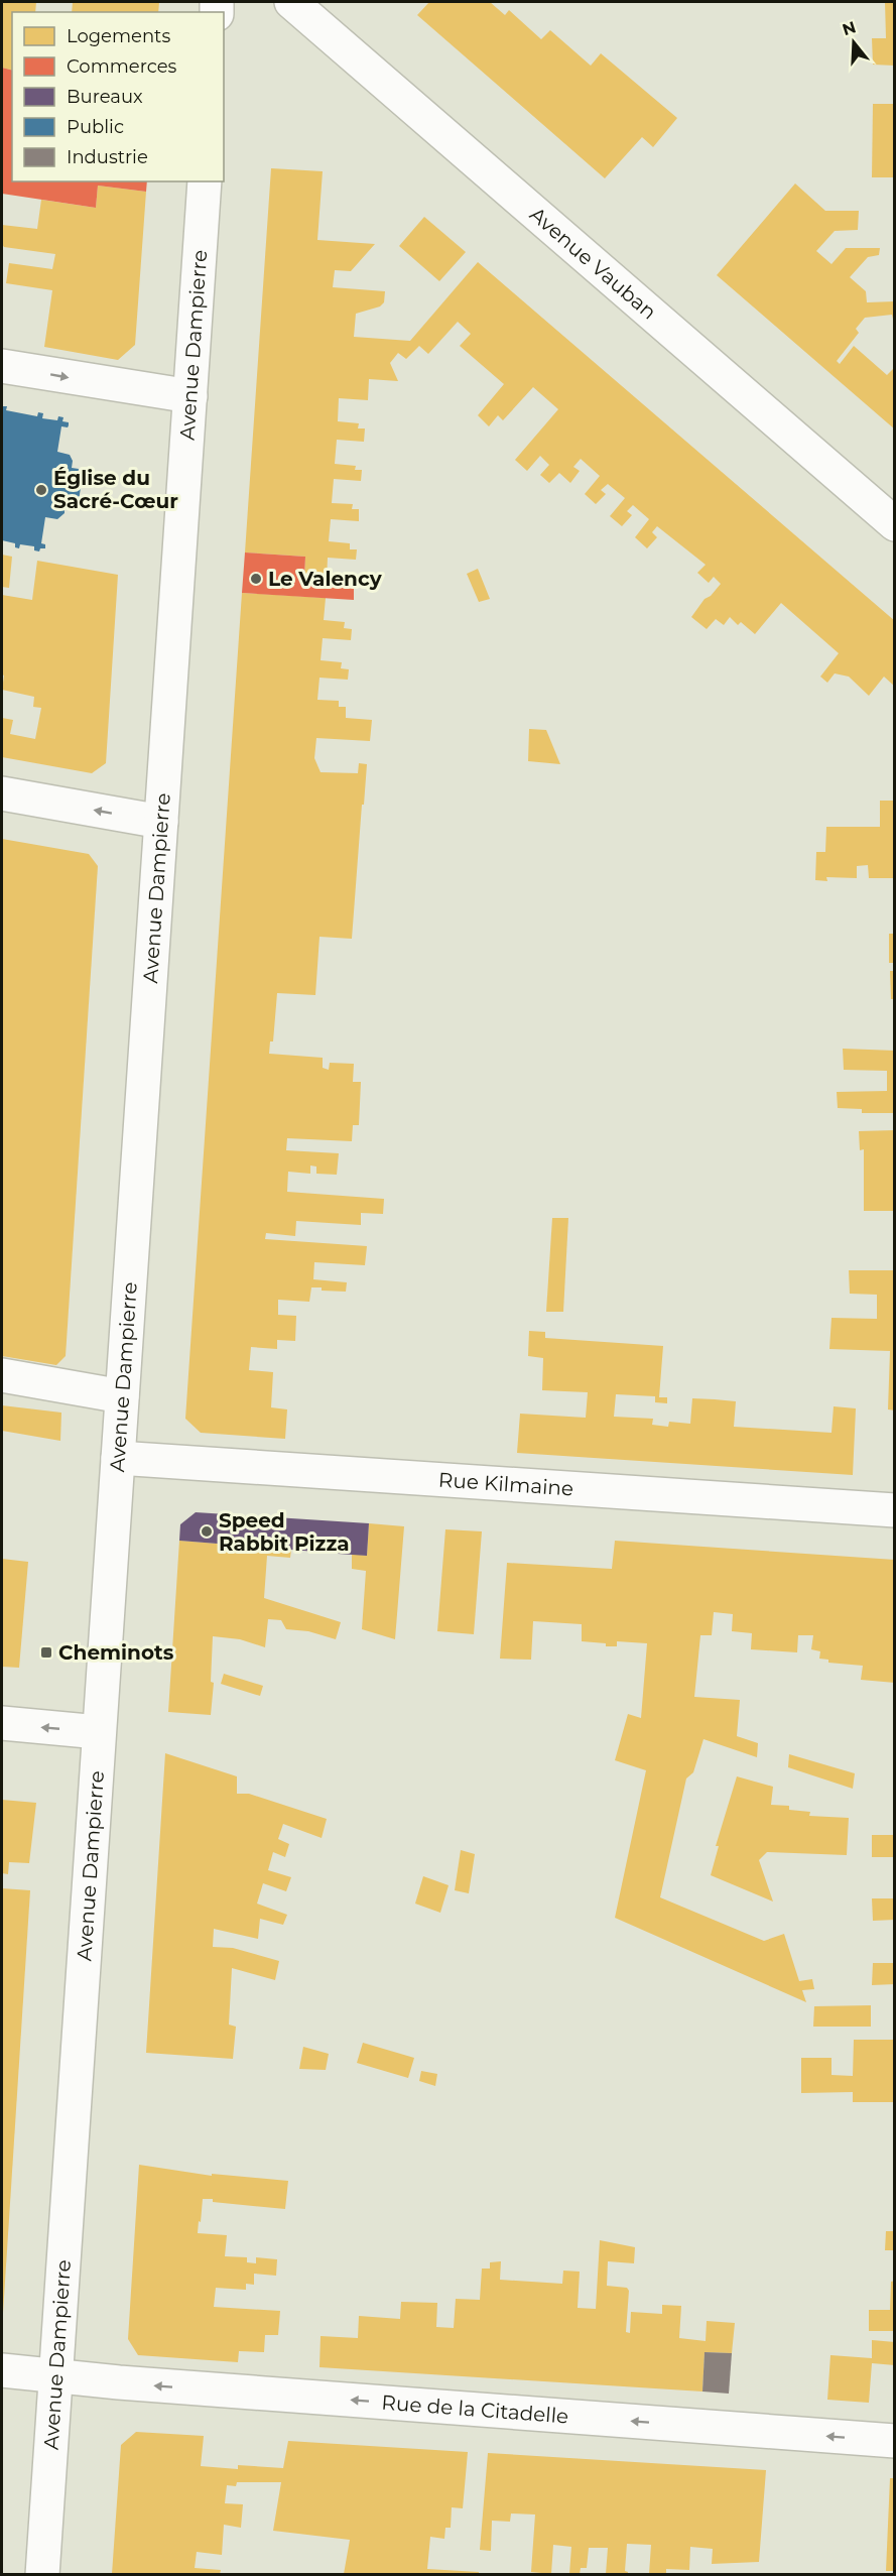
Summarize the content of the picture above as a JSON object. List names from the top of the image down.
{
  "streets": {
    "street": [
      "Avenue Vauban",
      "Avenue Dampierre",
      "Rue Kilmaine",
      "Rue de la Citadelle"
    ]
  },
  "crossings": [
    ["Avenue Dampierre", "Rue Kilmaine"],
    ["Avenue Dampierre", "Rue de la Citadelle"]
  ],
  "one_way": ["Rue de la Citadelle"],
  "places": {
    "other": ["Église du Sacré-Cœur", "Le Valency", "Speed Rabbit Pizza"],
    "transit": ["Cheminots"]
  },
  "legend": [
    "Logements",
    "Commerces",
    "Bureaux",
    "Public",
    "Industrie"
  ],
  "north": "top"
}
